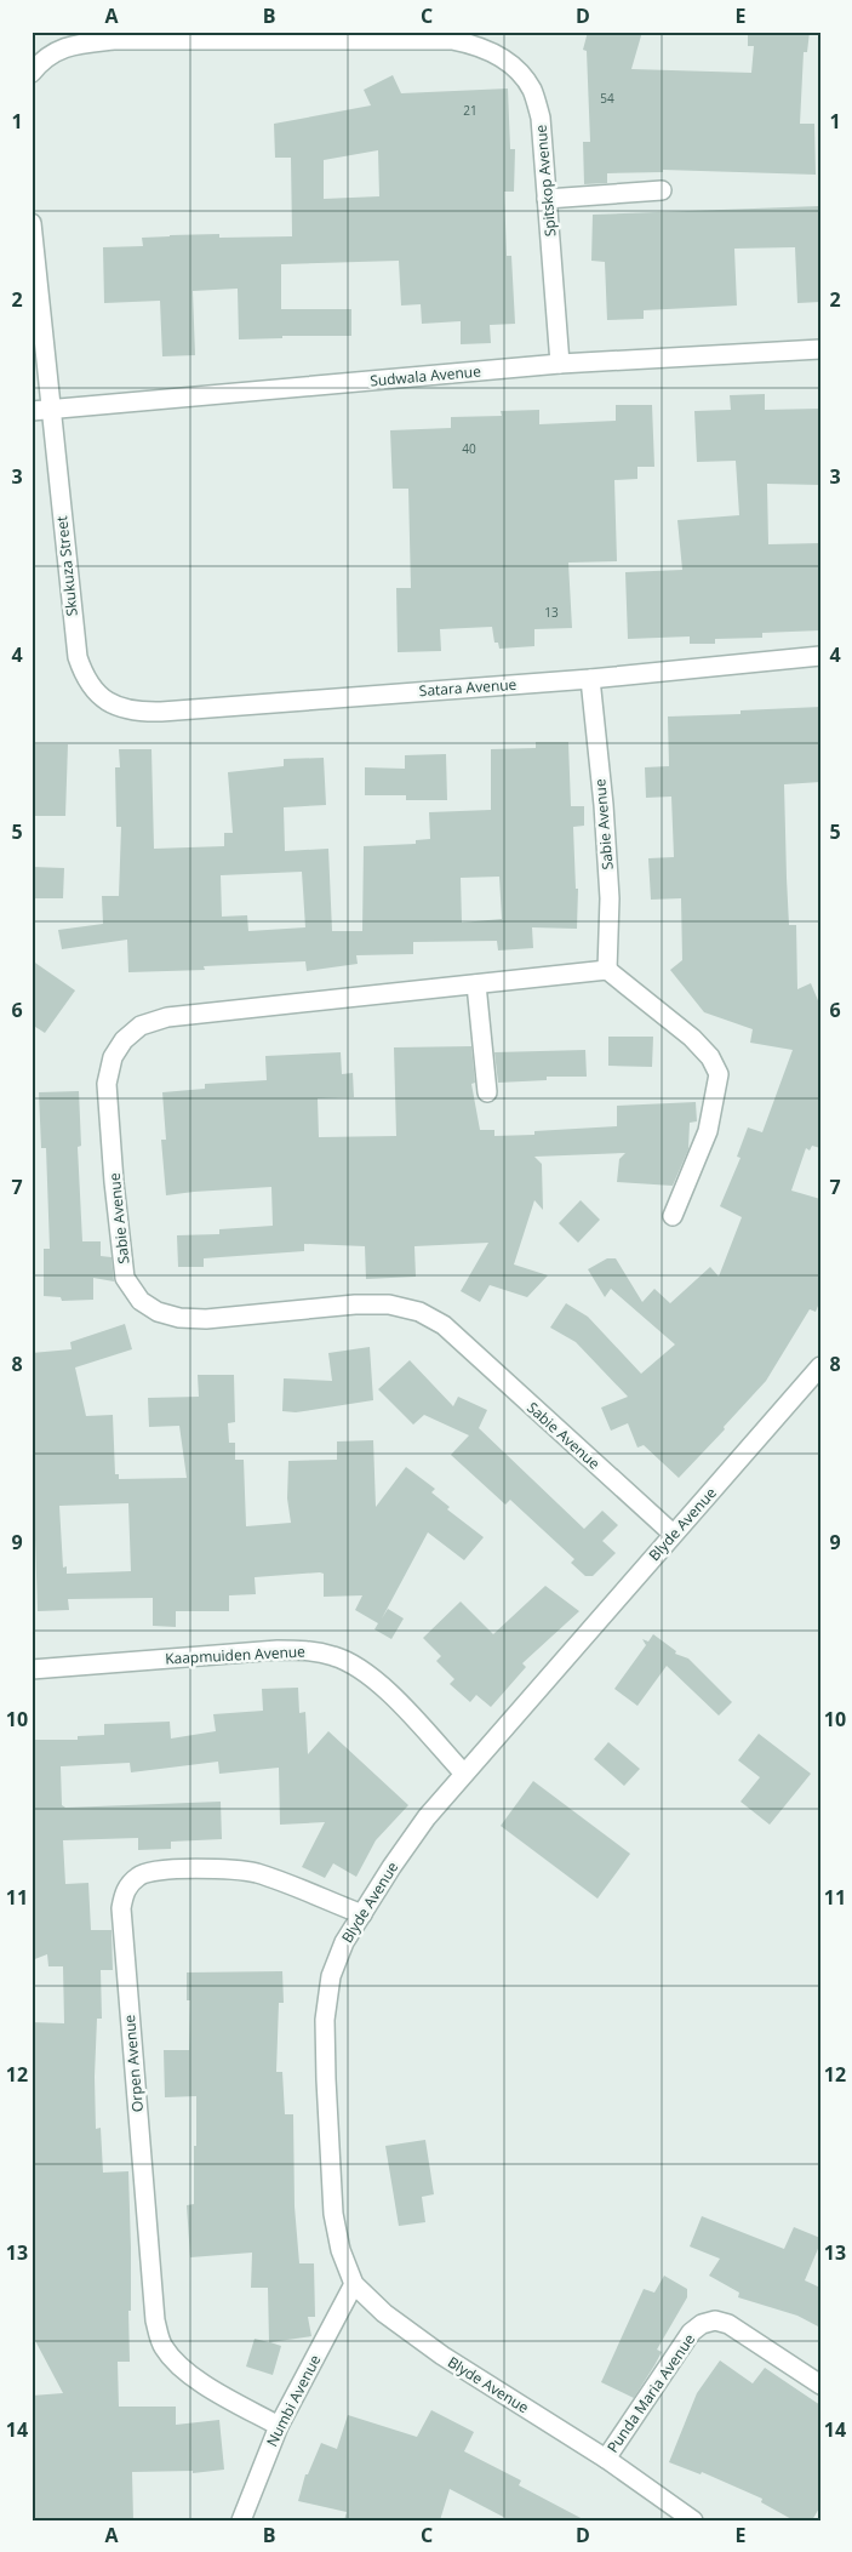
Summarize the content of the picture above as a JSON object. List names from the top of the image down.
{
  "streets": {
    "street": [
      "Spitskop Avenue",
      "Sudwala Avenue",
      "Skukuza Street",
      "Satara Avenue",
      "Sabie Avenue",
      "Blyde Avenue",
      "Kaapmuiden Avenue",
      "Orpen Avenue",
      "Punda Maria Avenue",
      "Numbi Avenue"
    ]
  },
  "crossings": [
    ["Spitskop Avenue", "Sudwala Avenue"],
    ["Sudwala Avenue", "Skukuza Street"],
    ["Skukuza Street", "Satara Avenue"],
    ["Satara Avenue", "Sabie Avenue"],
    ["Sabie Avenue", "Blyde Avenue"],
    ["Blyde Avenue", "Kaapmuiden Avenue"],
    ["Blyde Avenue", "Orpen Avenue"],
    ["Blyde Avenue", "Punda Maria Avenue"],
    ["Blyde Avenue", "Numbi Avenue"],
    ["Orpen Avenue", "Numbi Avenue"]
  ],
  "house_numbers": [
    "54",
    "21",
    "40",
    "13"
  ],
  "grid": {
    "columns": [
      "A",
      "B",
      "C",
      "D",
      "E"
    ],
    "rows": [
      "1",
      "2",
      "3",
      "4",
      "5",
      "6",
      "7",
      "8",
      "9",
      "10",
      "11",
      "12",
      "13",
      "14"
    ]
  }
}
